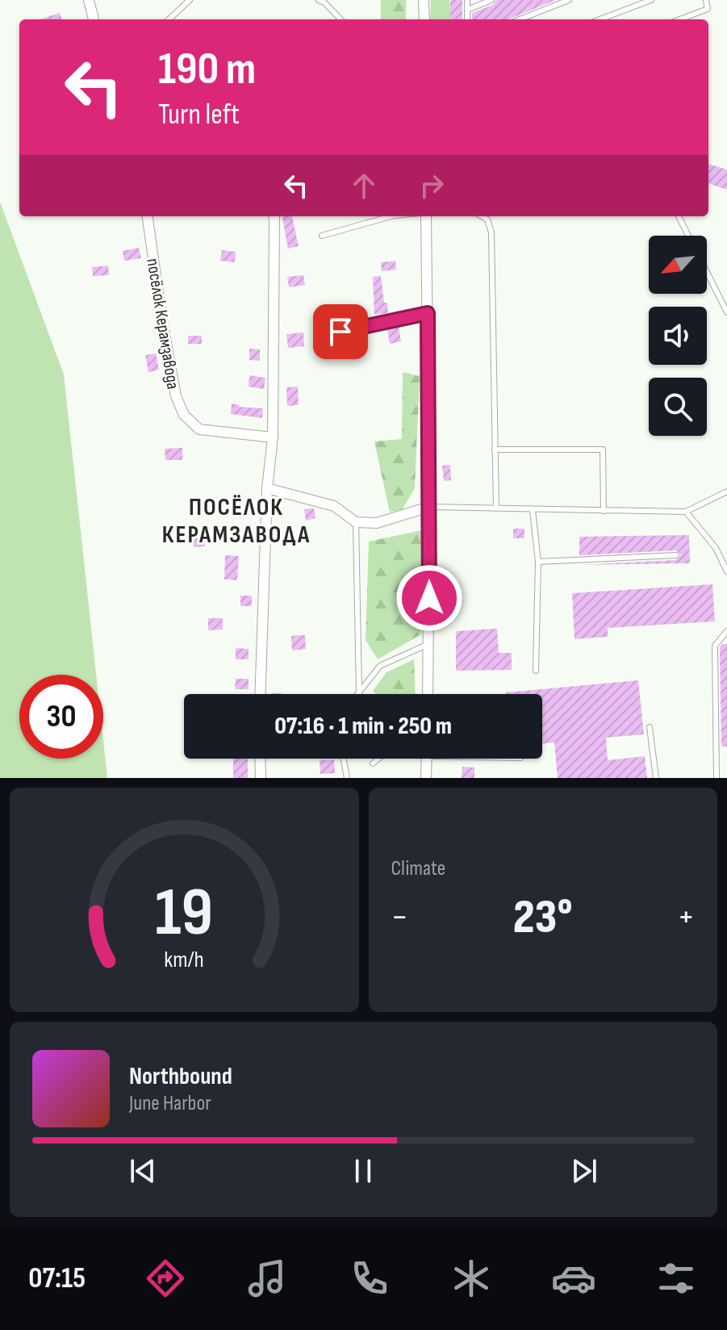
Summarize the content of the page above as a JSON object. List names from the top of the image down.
{
  "streets": {
    "street": ["посёлок Керамзавода"]
  },
  "districts": ["ПОСЁЛОК КЕРАМЗАВОДА"],
  "north": "bottom left",
  "page": {
    "turn": ["190 m", "Turn left"],
    "limit": "30",
    "trip": "07:16 · 1 min · 250 m",
    "tile": "Climate",
    "heat": ["−", "23°", "+"],
    "song": ["Northbound", "June Harbor"],
    "tabs": "07:15",
    "gauge": ["19", "km/h"]
  }
}
